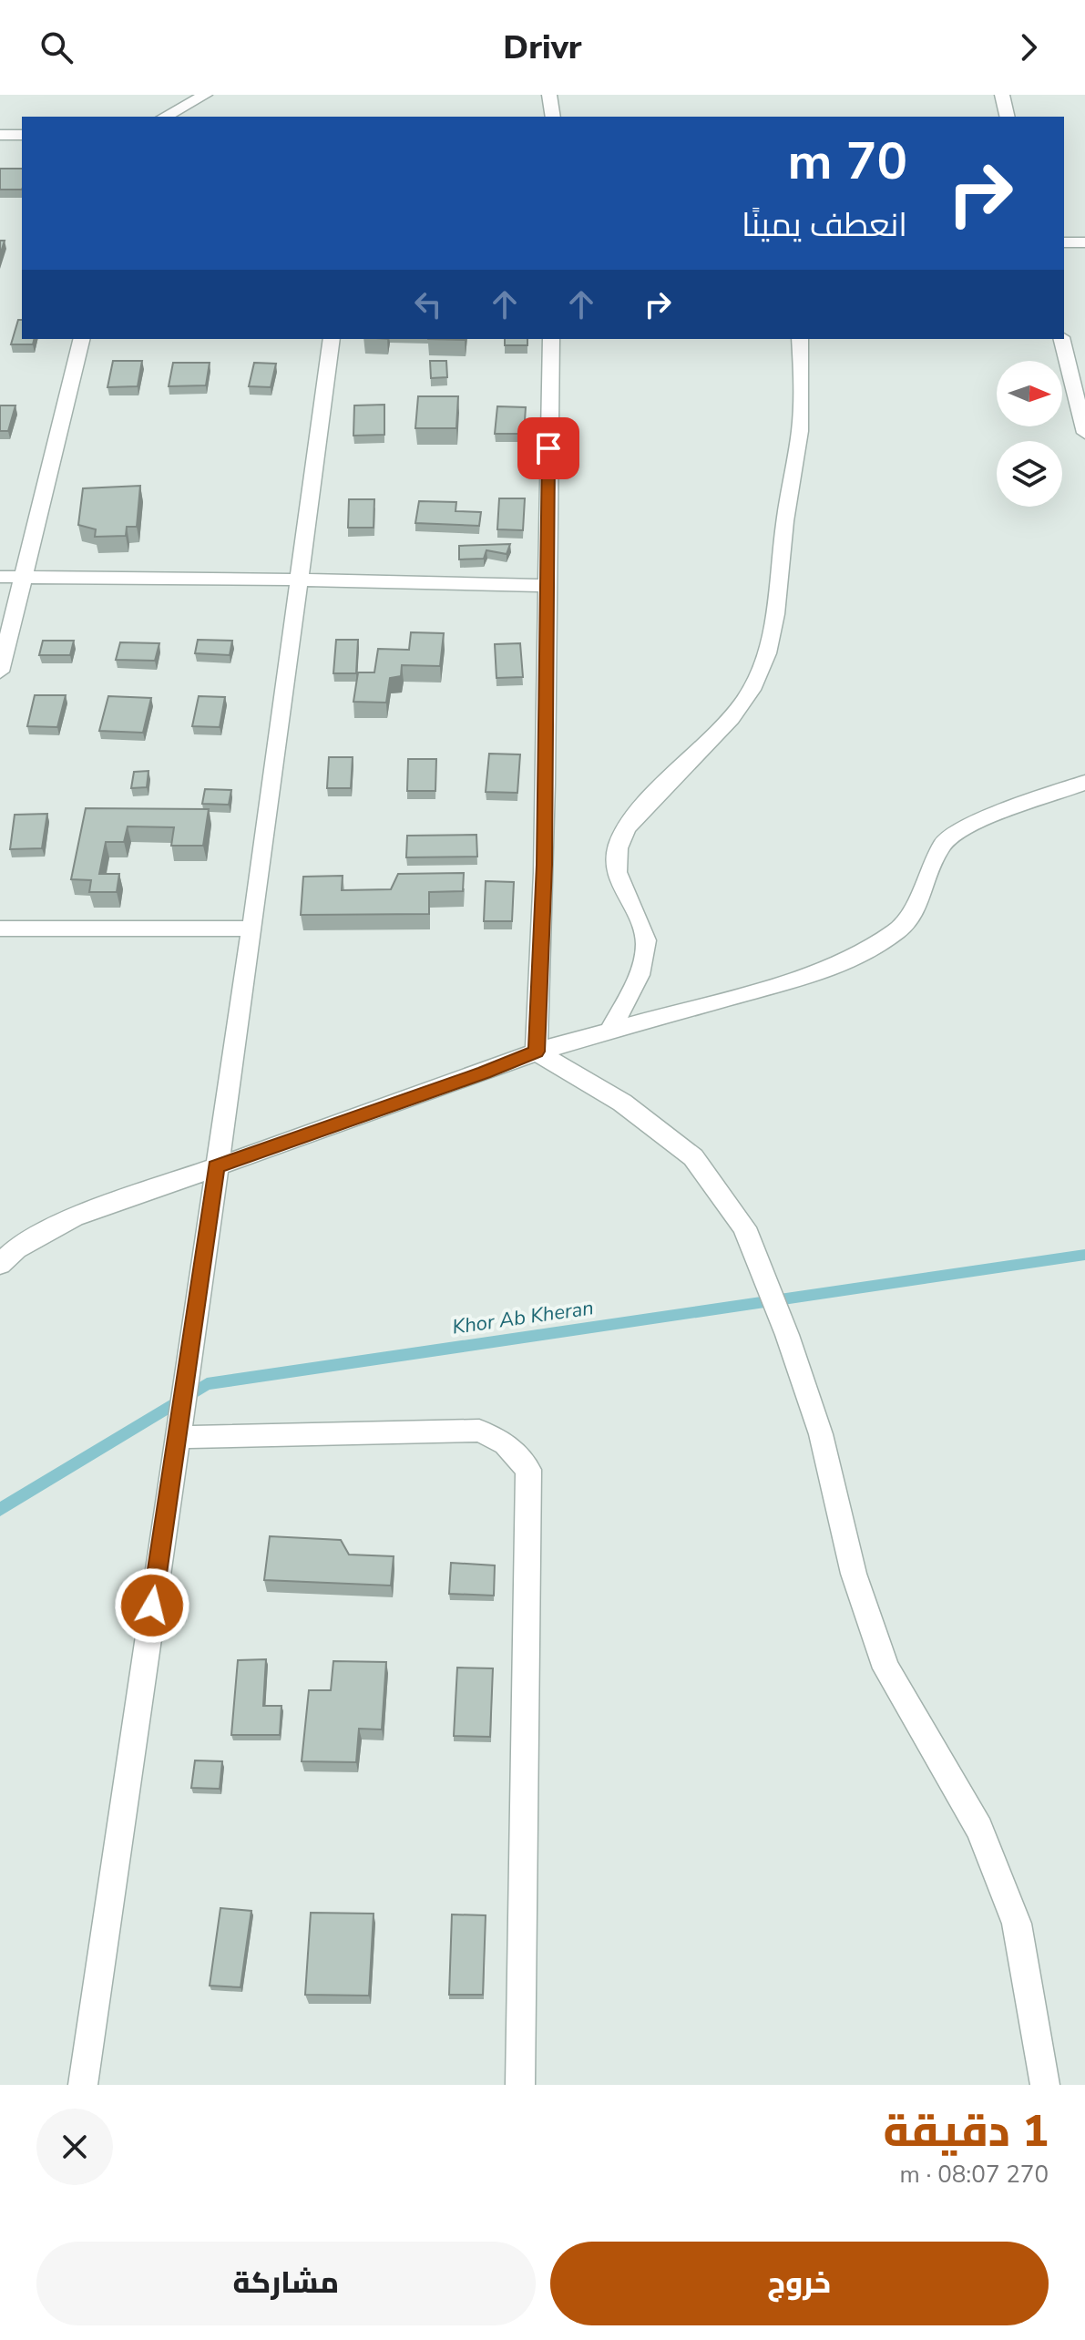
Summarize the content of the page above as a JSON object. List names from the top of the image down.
{
  "water": ["Khor Ab Kheran"],
  "north": "right",
  "page": {
    "header": "Drivr",
    "turn": ["70 m", "انعطف يمينًا"],
    "heading": ["1 دقيقة", "270 m · 08:07"],
    "buttons": ["خروج", "مشاركة"]
  }
}
